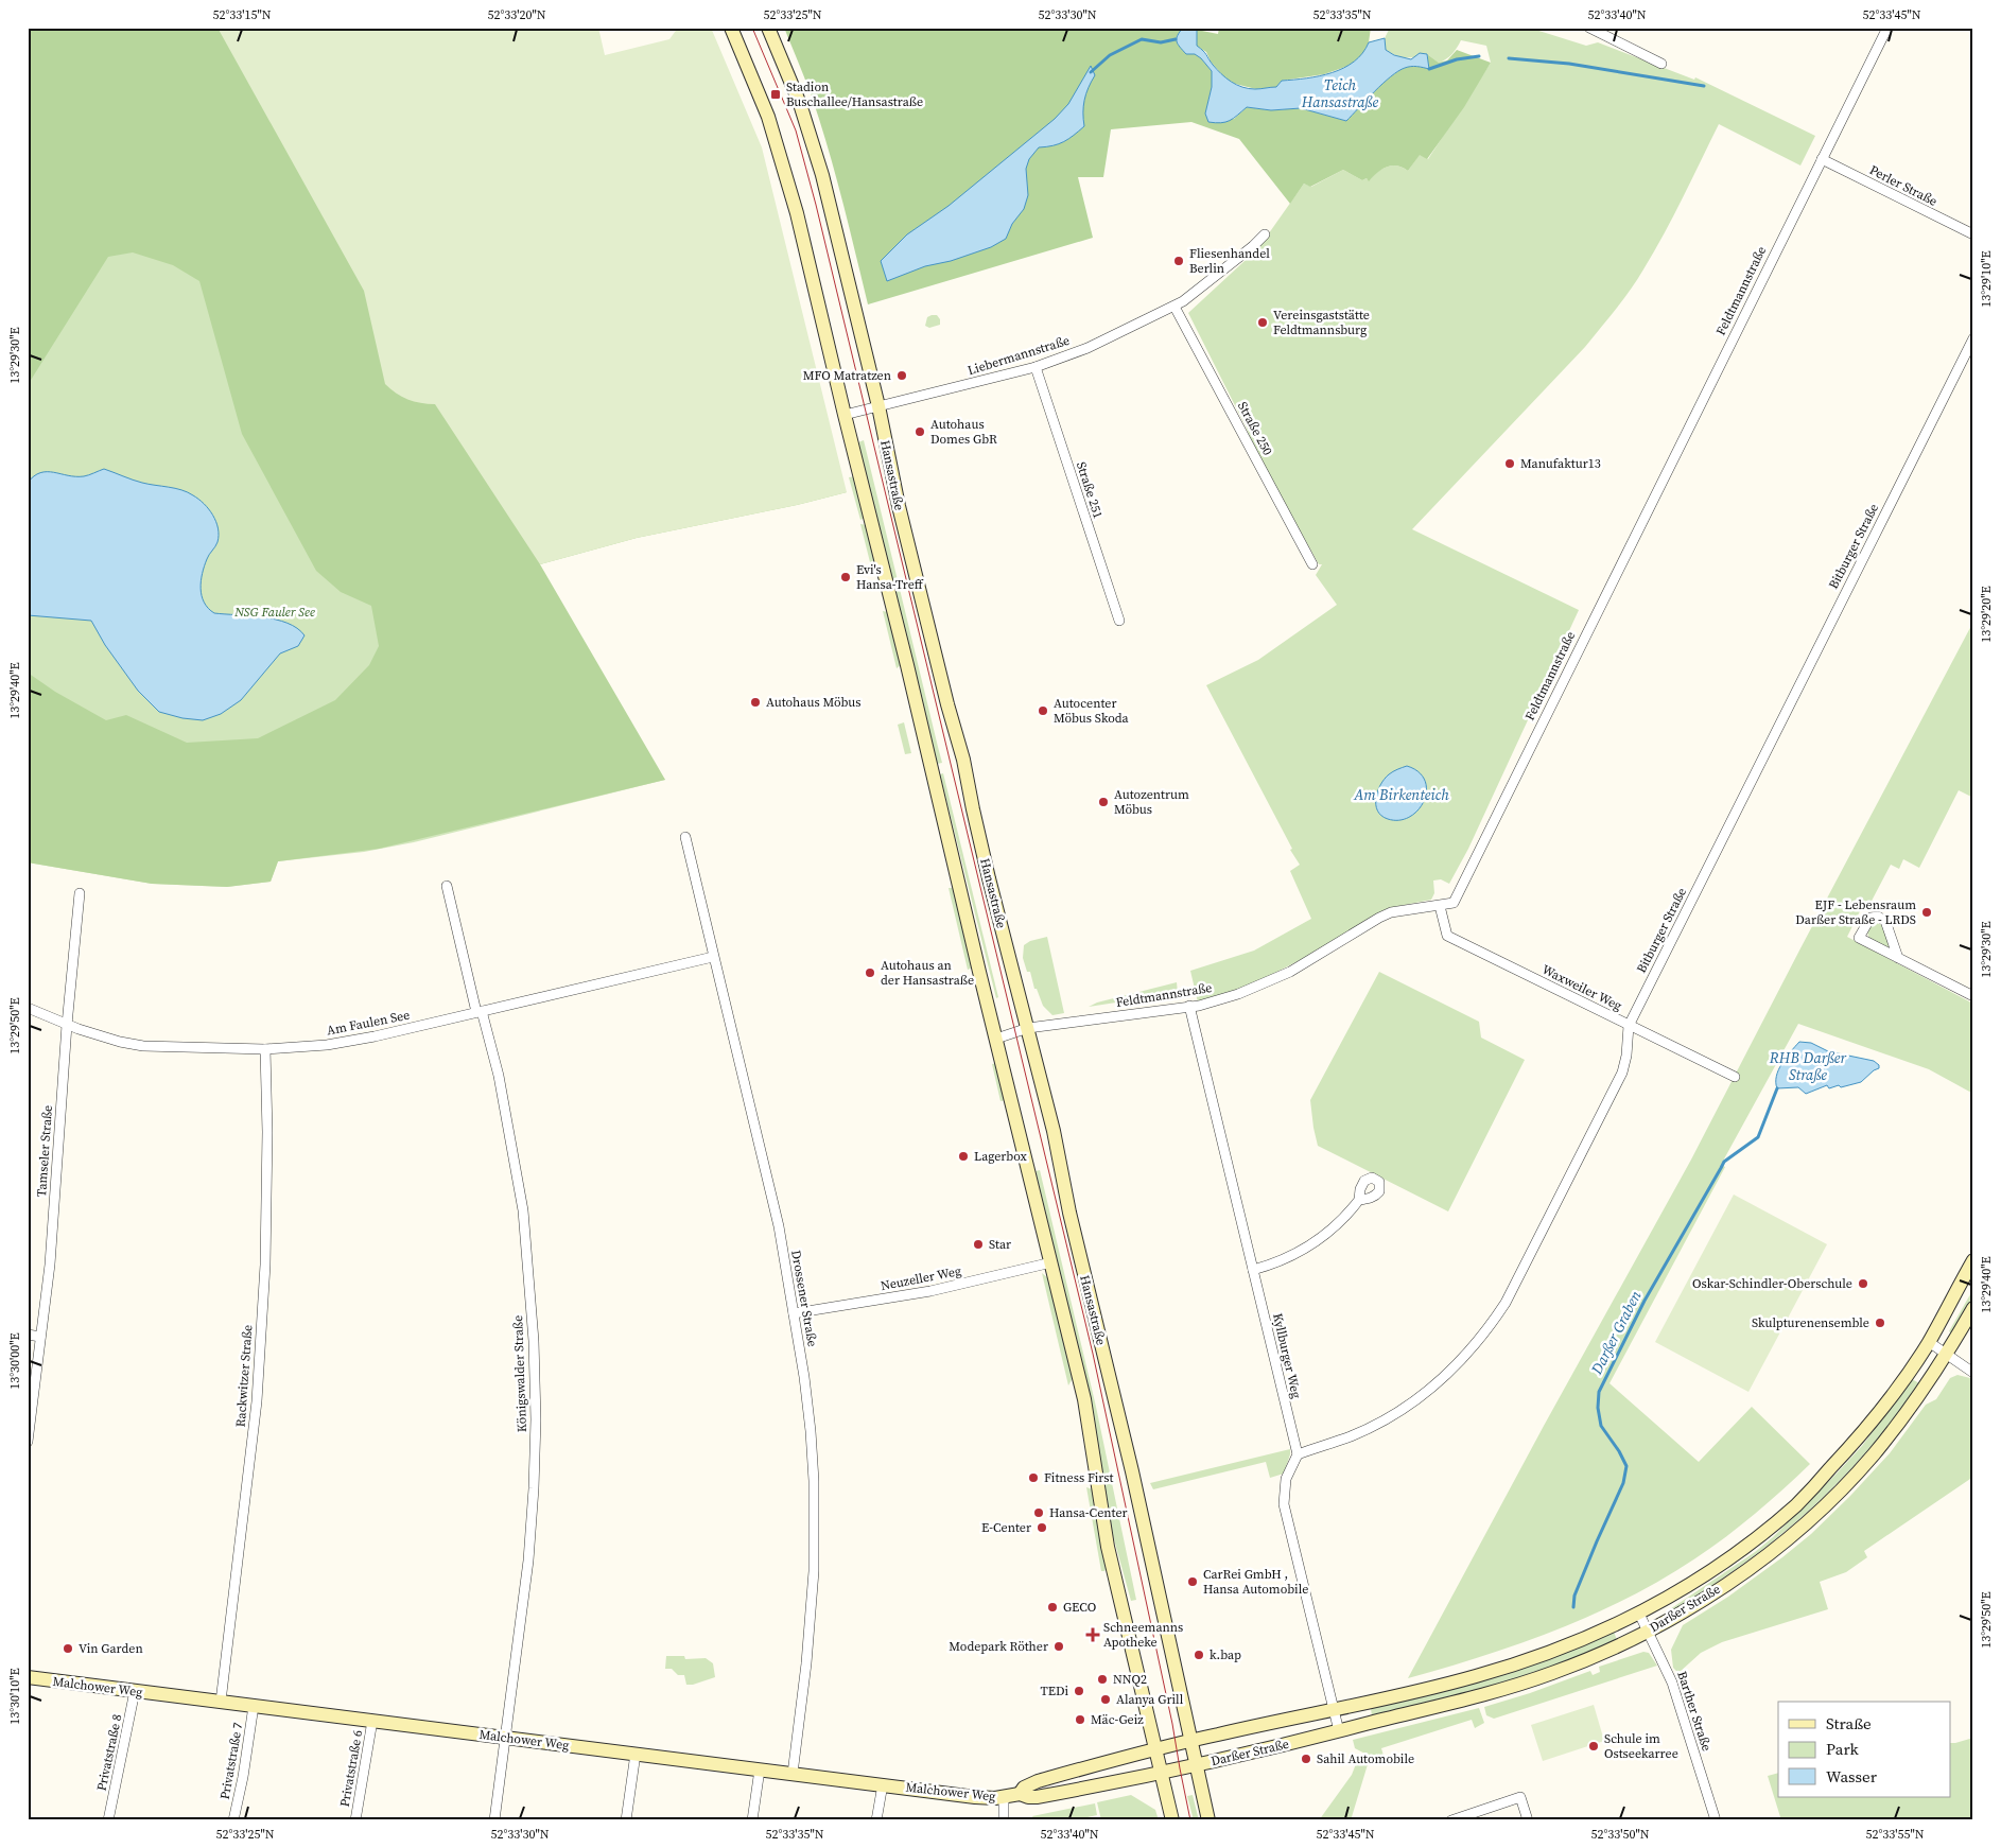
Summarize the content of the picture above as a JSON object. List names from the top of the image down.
{
  "streets": {
    "main road": ["Hansastraße", "Darßer Straße", "Malchower Weg"],
    "street": [
      "Perler Straße",
      "Feldtmannstraße",
      "Liebermannstraße",
      "Straße 250",
      "Straße 251",
      "Bitburger Straße",
      "Waxweiler Weg",
      "Am Faulen See",
      "Tamseler Straße",
      "Neuzeller Weg",
      "Drossener Straße",
      "Kyllburger Weg",
      "Königswalder Straße",
      "Rackwitzer Straße",
      "Barther Straße",
      "Privatstraße 8",
      "Privatstraße 7",
      "Privatstraße 6"
    ]
  },
  "crossings": [
    ["Perler Straße", "Feldtmannstraße"],
    ["Feldtmannstraße", "Hansastraße"],
    ["Feldtmannstraße", "Waxweiler Weg"],
    ["Feldtmannstraße", "Kyllburger Weg"],
    ["Liebermannstraße", "Straße 250"],
    ["Liebermannstraße", "Hansastraße"],
    ["Liebermannstraße", "Straße 251"],
    ["Hansastraße", "Darßer Straße"],
    ["Bitburger Straße", "Waxweiler Weg"],
    ["Bitburger Straße", "Kyllburger Weg"],
    ["Am Faulen See", "Tamseler Straße"],
    ["Am Faulen See", "Drossener Straße"],
    ["Am Faulen See", "Königswalder Straße"],
    ["Am Faulen See", "Rackwitzer Straße"],
    ["Neuzeller Weg", "Drossener Straße"],
    ["Drossener Straße", "Malchower Weg"],
    ["Königswalder Straße", "Malchower Weg"],
    ["Rackwitzer Straße", "Malchower Weg"],
    ["Darßer Straße", "Malchower Weg"],
    ["Darßer Straße", "Barther Straße"],
    ["Malchower Weg", "Privatstraße 8"],
    ["Malchower Weg", "Privatstraße 7"],
    ["Malchower Weg", "Privatstraße 6"]
  ],
  "water": [
    "Teich Hansastraße",
    "Am Birkenteich",
    "RHB Darßer Straße",
    "Darßer Graben"
  ],
  "parks": ["NSG Fauler See"],
  "places": {
    "transit": ["Stadion Buschallee/Hansastraße"],
    "other": [
      "Fliesenhandel Berlin",
      "Vereinsgaststätte Feldtmannsburg",
      "MFO Matratzen",
      "Autohaus Domes GbR",
      "Manufaktur13",
      "Evi's Hansa-Treff",
      "Autohaus Möbus",
      "Autocenter Möbus Skoda",
      "Autozentrum Möbus",
      "EJF - Lebensraum Darßer Straße - LRDS",
      "Autohaus an der Hansastraße",
      "Lagerbox",
      "Star",
      "Oskar-Schindler-Oberschule",
      "Skulpturenensemble",
      "Fitness First",
      "Hansa-Center",
      "E-Center",
      "CarRei GmbH , Hansa Automobile",
      "GECO",
      "Modepark Röther",
      "Vin Garden",
      "k.bap",
      "NNQ2",
      "TEDi",
      "Alanya Grill",
      "Mäc-Geiz",
      "Schule im Ostseekarree",
      "Sahil Automobile"
    ],
    "health": ["Schneemanns Apotheke"]
  },
  "legend": ["Straße", "Park", "Wasser"],
  "coordinates": [
    "52°33'15\"N",
    "52°33'20\"N",
    "52°33'25\"N",
    "52°33'30\"N",
    "52°33'35\"N",
    "52°33'40\"N",
    "52°33'45\"N",
    "13°29'10\"E",
    "13°29'30\"E",
    "13°29'20\"E",
    "13°29'40\"E",
    "13°29'50\"E",
    "13°30'00\"E",
    "13°30'10\"E",
    "52°33'50\"N",
    "52°33'55\"N"
  ]
}
